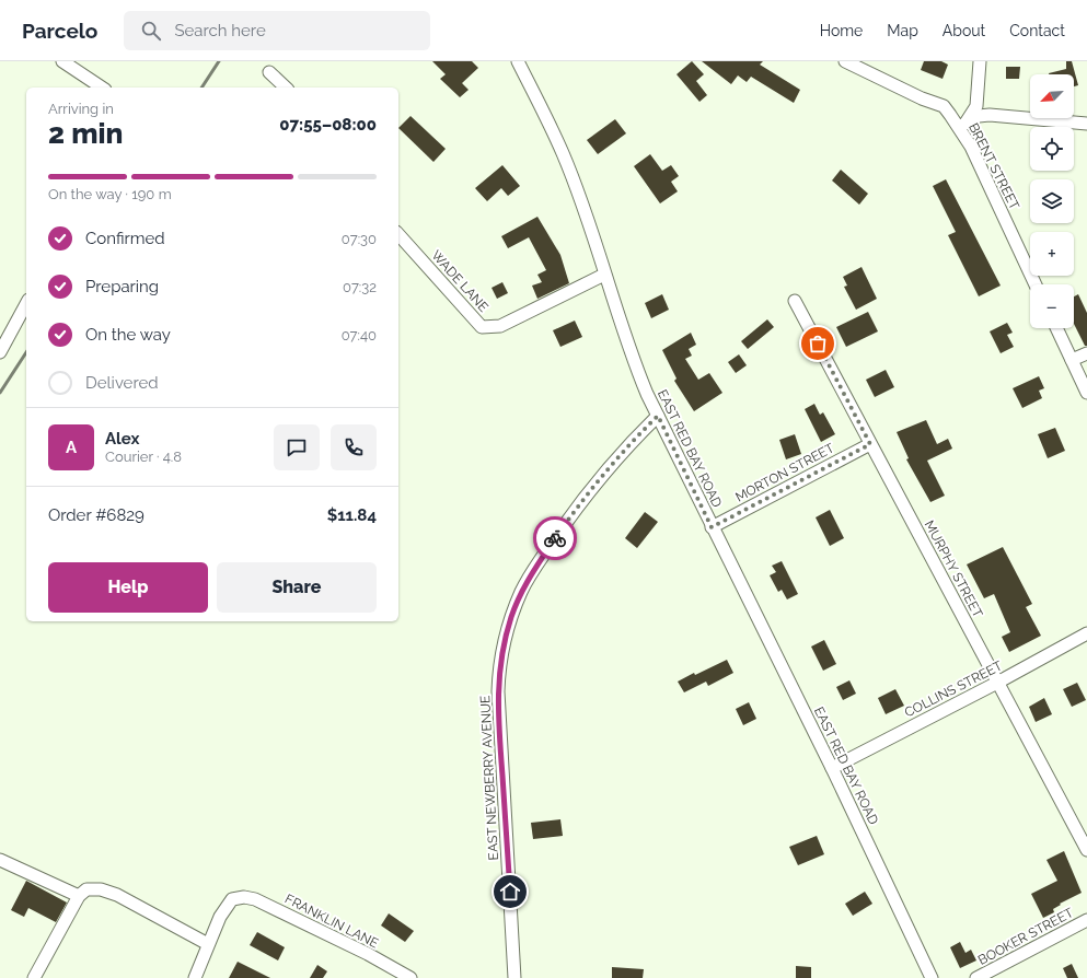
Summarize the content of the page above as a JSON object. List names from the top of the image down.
{
  "streets": {
    "street": [
      "BRENT STREET",
      "WADE LANE",
      "EAST RED BAY ROAD",
      "MORTON STREET",
      "MURPHY STREET",
      "COLLINS STREET",
      "EAST NEWBERRY AVENUE",
      "FRANKLIN LANE",
      "BOOKER STREET"
    ]
  },
  "crossings": [
    ["WADE LANE", "EAST RED BAY ROAD"],
    ["EAST RED BAY ROAD", "MORTON STREET"],
    ["EAST RED BAY ROAD", "COLLINS STREET"],
    ["EAST RED BAY ROAD", "EAST NEWBERRY AVENUE"],
    ["MORTON STREET", "MURPHY STREET"],
    ["MURPHY STREET", "COLLINS STREET"]
  ],
  "north": "bottom left",
  "page": {
    "header": "Parcelo",
    "search": "Search here",
    "nav": [
      "Home",
      "Map",
      "About",
      "Contact"
    ],
    "map_buttons": ["+", "−"],
    "heading": ["2 min", "Arriving in", "07:55–08:00"],
    "panel": [
      "Alex",
      "Courier · 4.8",
      "Order #6829",
      "$11.84"
    ],
    "bar": "On the way · 190 m",
    "list": [
      ["Confirmed", "07:30"],
      ["Preparing", "07:32"],
      ["On the way", "07:40"],
      "Delivered"
    ],
    "round": "A",
    "buttons": ["Help", "Share"]
  }
}
